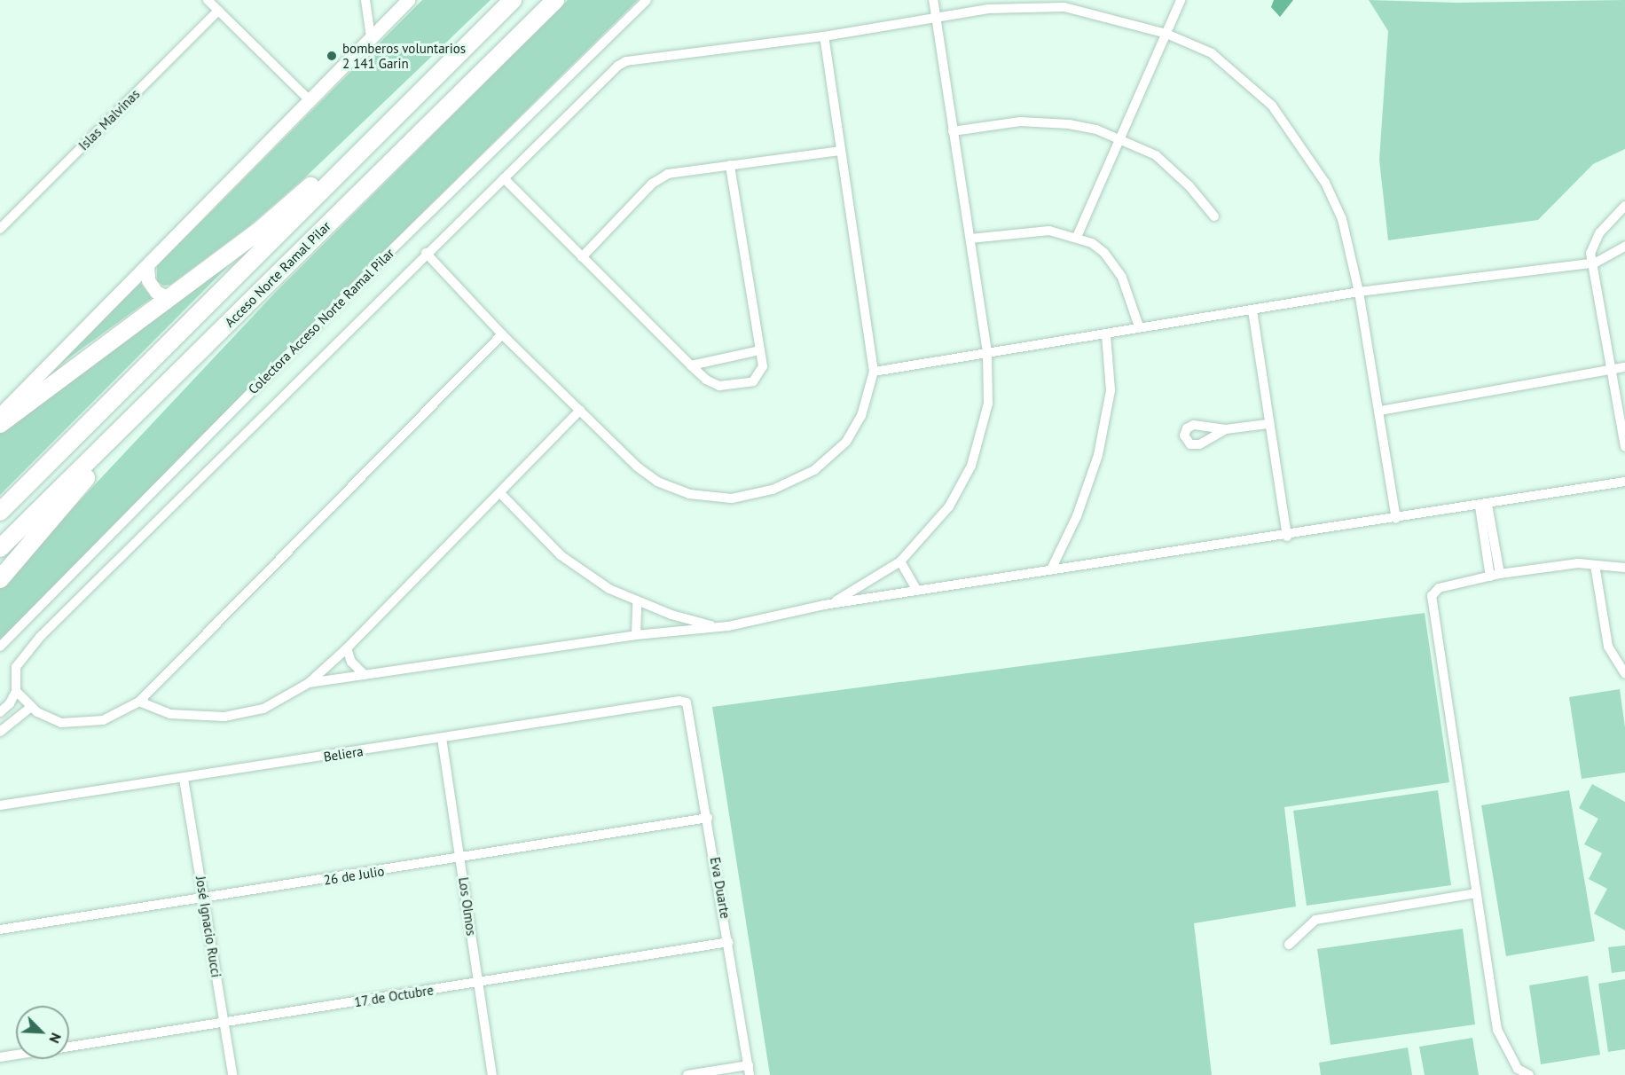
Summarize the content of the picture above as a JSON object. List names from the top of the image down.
{
  "streets": {
    "highway": ["Acceso Norte Ramal Pilar"],
    "street": [
      "Islas Malvinas",
      "Colectora Acceso Norte Ramal Pilar",
      "Beliera",
      "26 de Julio",
      "Eva Duarte",
      "Los Olmos",
      "José Ignacio Rucci",
      "17 de Octubre"
    ]
  },
  "crossings": [
    ["Beliera", "Eva Duarte"],
    ["Beliera", "Los Olmos"],
    ["Beliera", "José Ignacio Rucci"],
    ["26 de Julio", "Eva Duarte"],
    ["26 de Julio", "Los Olmos"],
    ["26 de Julio", "José Ignacio Rucci"],
    ["Eva Duarte", "17 de Octubre"],
    ["Los Olmos", "17 de Octubre"],
    ["José Ignacio Rucci", "17 de Octubre"]
  ],
  "places": ["bomberos voluntarios 2 141 Garin"],
  "north": "bottom right"
}
